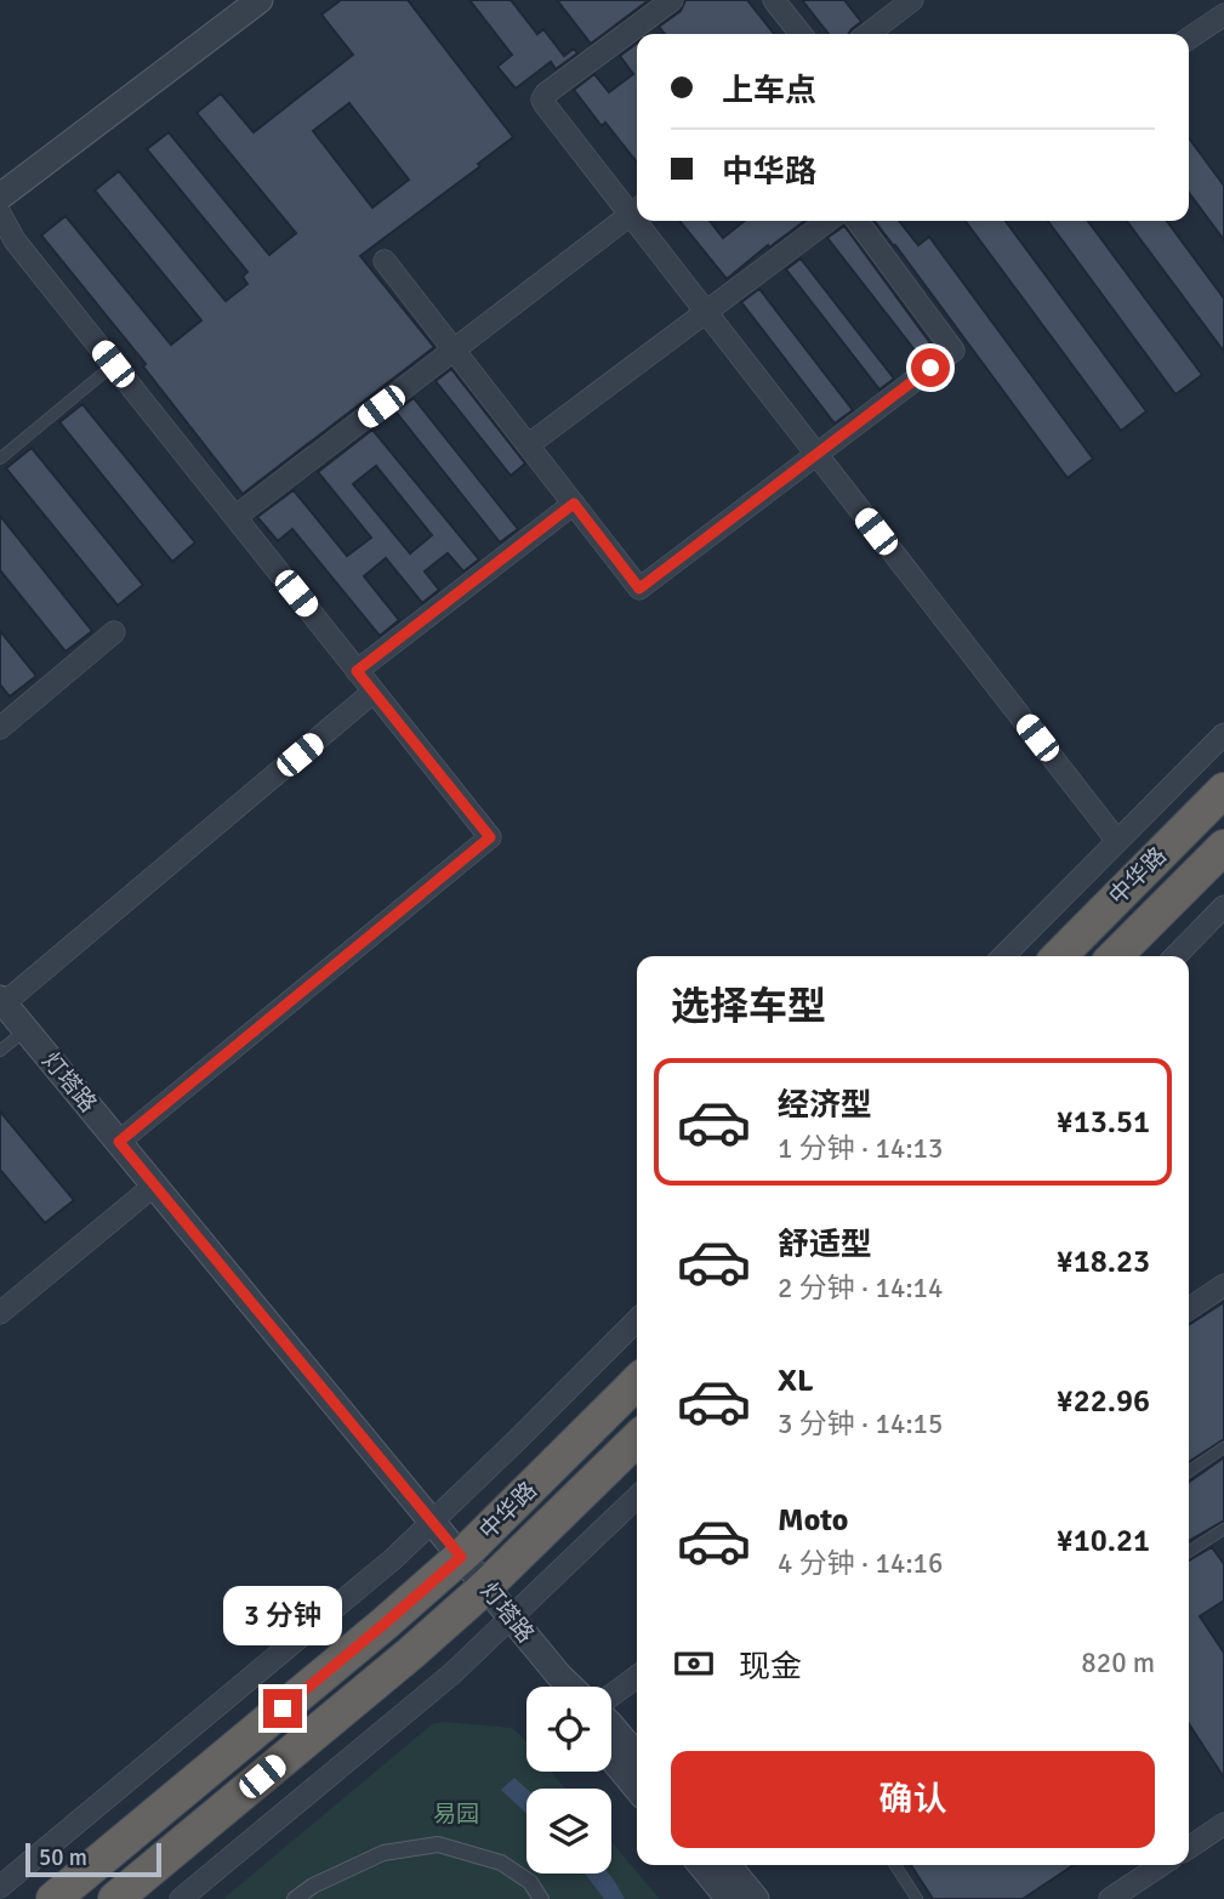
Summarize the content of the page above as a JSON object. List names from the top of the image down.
{
  "streets": {
    "highway": ["中华路"],
    "street": ["灯塔路"]
  },
  "crossings": [
    ["中华路", "灯塔路"]
  ],
  "parks": ["易园"],
  "scale_bar": "50 m",
  "page": {
    "banner": ["上车点", "中华路"],
    "heading": "选择车型",
    "list": [
      {
        "name": "经济型",
        "note": "1 分钟 · 14:13",
        "value": "¥13.51"
      },
      {
        "name": "舒适型",
        "note": "2 分钟 · 14:14",
        "value": "¥18.23"
      },
      {
        "name": "XL",
        "note": "3 分钟 · 14:15",
        "value": "¥22.96"
      },
      {
        "name": "Moto",
        "note": "4 分钟 · 14:16",
        "value": "¥10.21"
      }
    ],
    "bubble": "3 分钟",
    "pay": ["现金", "820 m"],
    "buttons": "确认",
    "scale": "50 m"
  }
}
